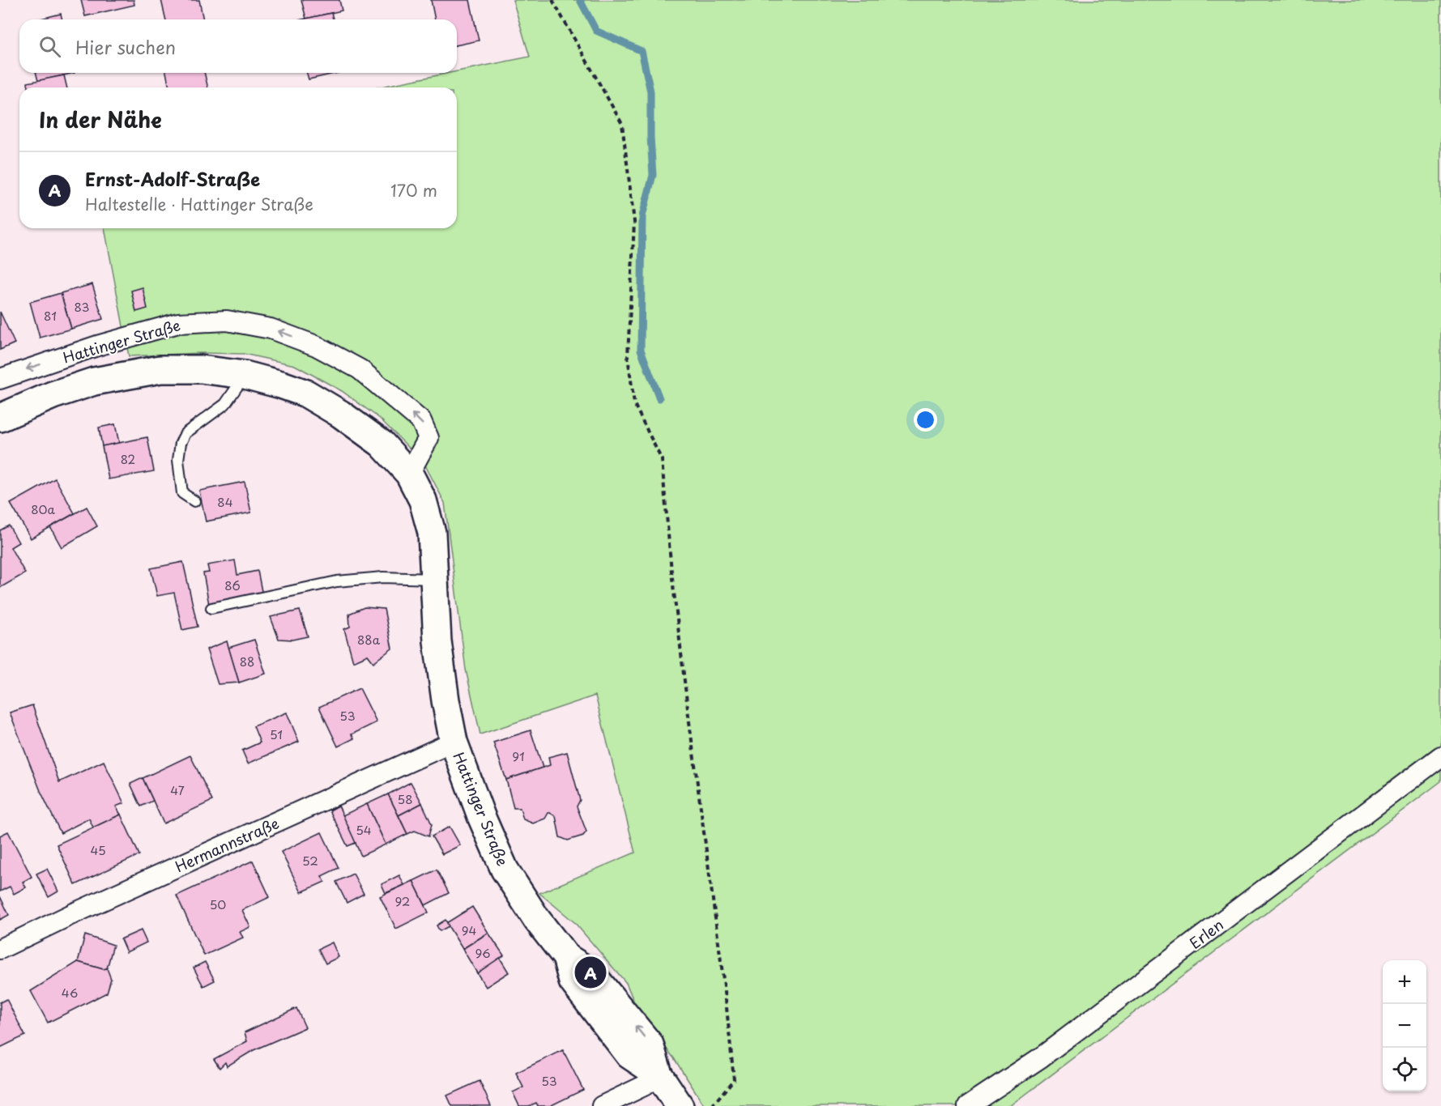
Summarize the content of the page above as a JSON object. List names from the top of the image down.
{
  "streets": {
    "main road": ["Hattinger Straße"],
    "street": ["Hermannstraße", "Erlen"]
  },
  "crossings": [
    ["Hattinger Straße", "Hermannstraße"]
  ],
  "house_numbers": [
    "83",
    "81",
    "82",
    "84",
    "80a",
    "86",
    "88a",
    "88",
    "53",
    "51",
    "91",
    "47",
    "58",
    "54",
    "45",
    "52",
    "92",
    "50",
    "94",
    "96",
    "46",
    "53"
  ],
  "page": {
    "search": "Hier suchen",
    "heading": "In der Nähe",
    "list": [
      {
        "mark": "A",
        "name": "Ernst-Adolf-Straße",
        "note": "Haltestelle · Hattinger Straße",
        "value": "170 m"
      }
    ],
    "pins": "A",
    "map_buttons": ["+", "−"]
  }
}
